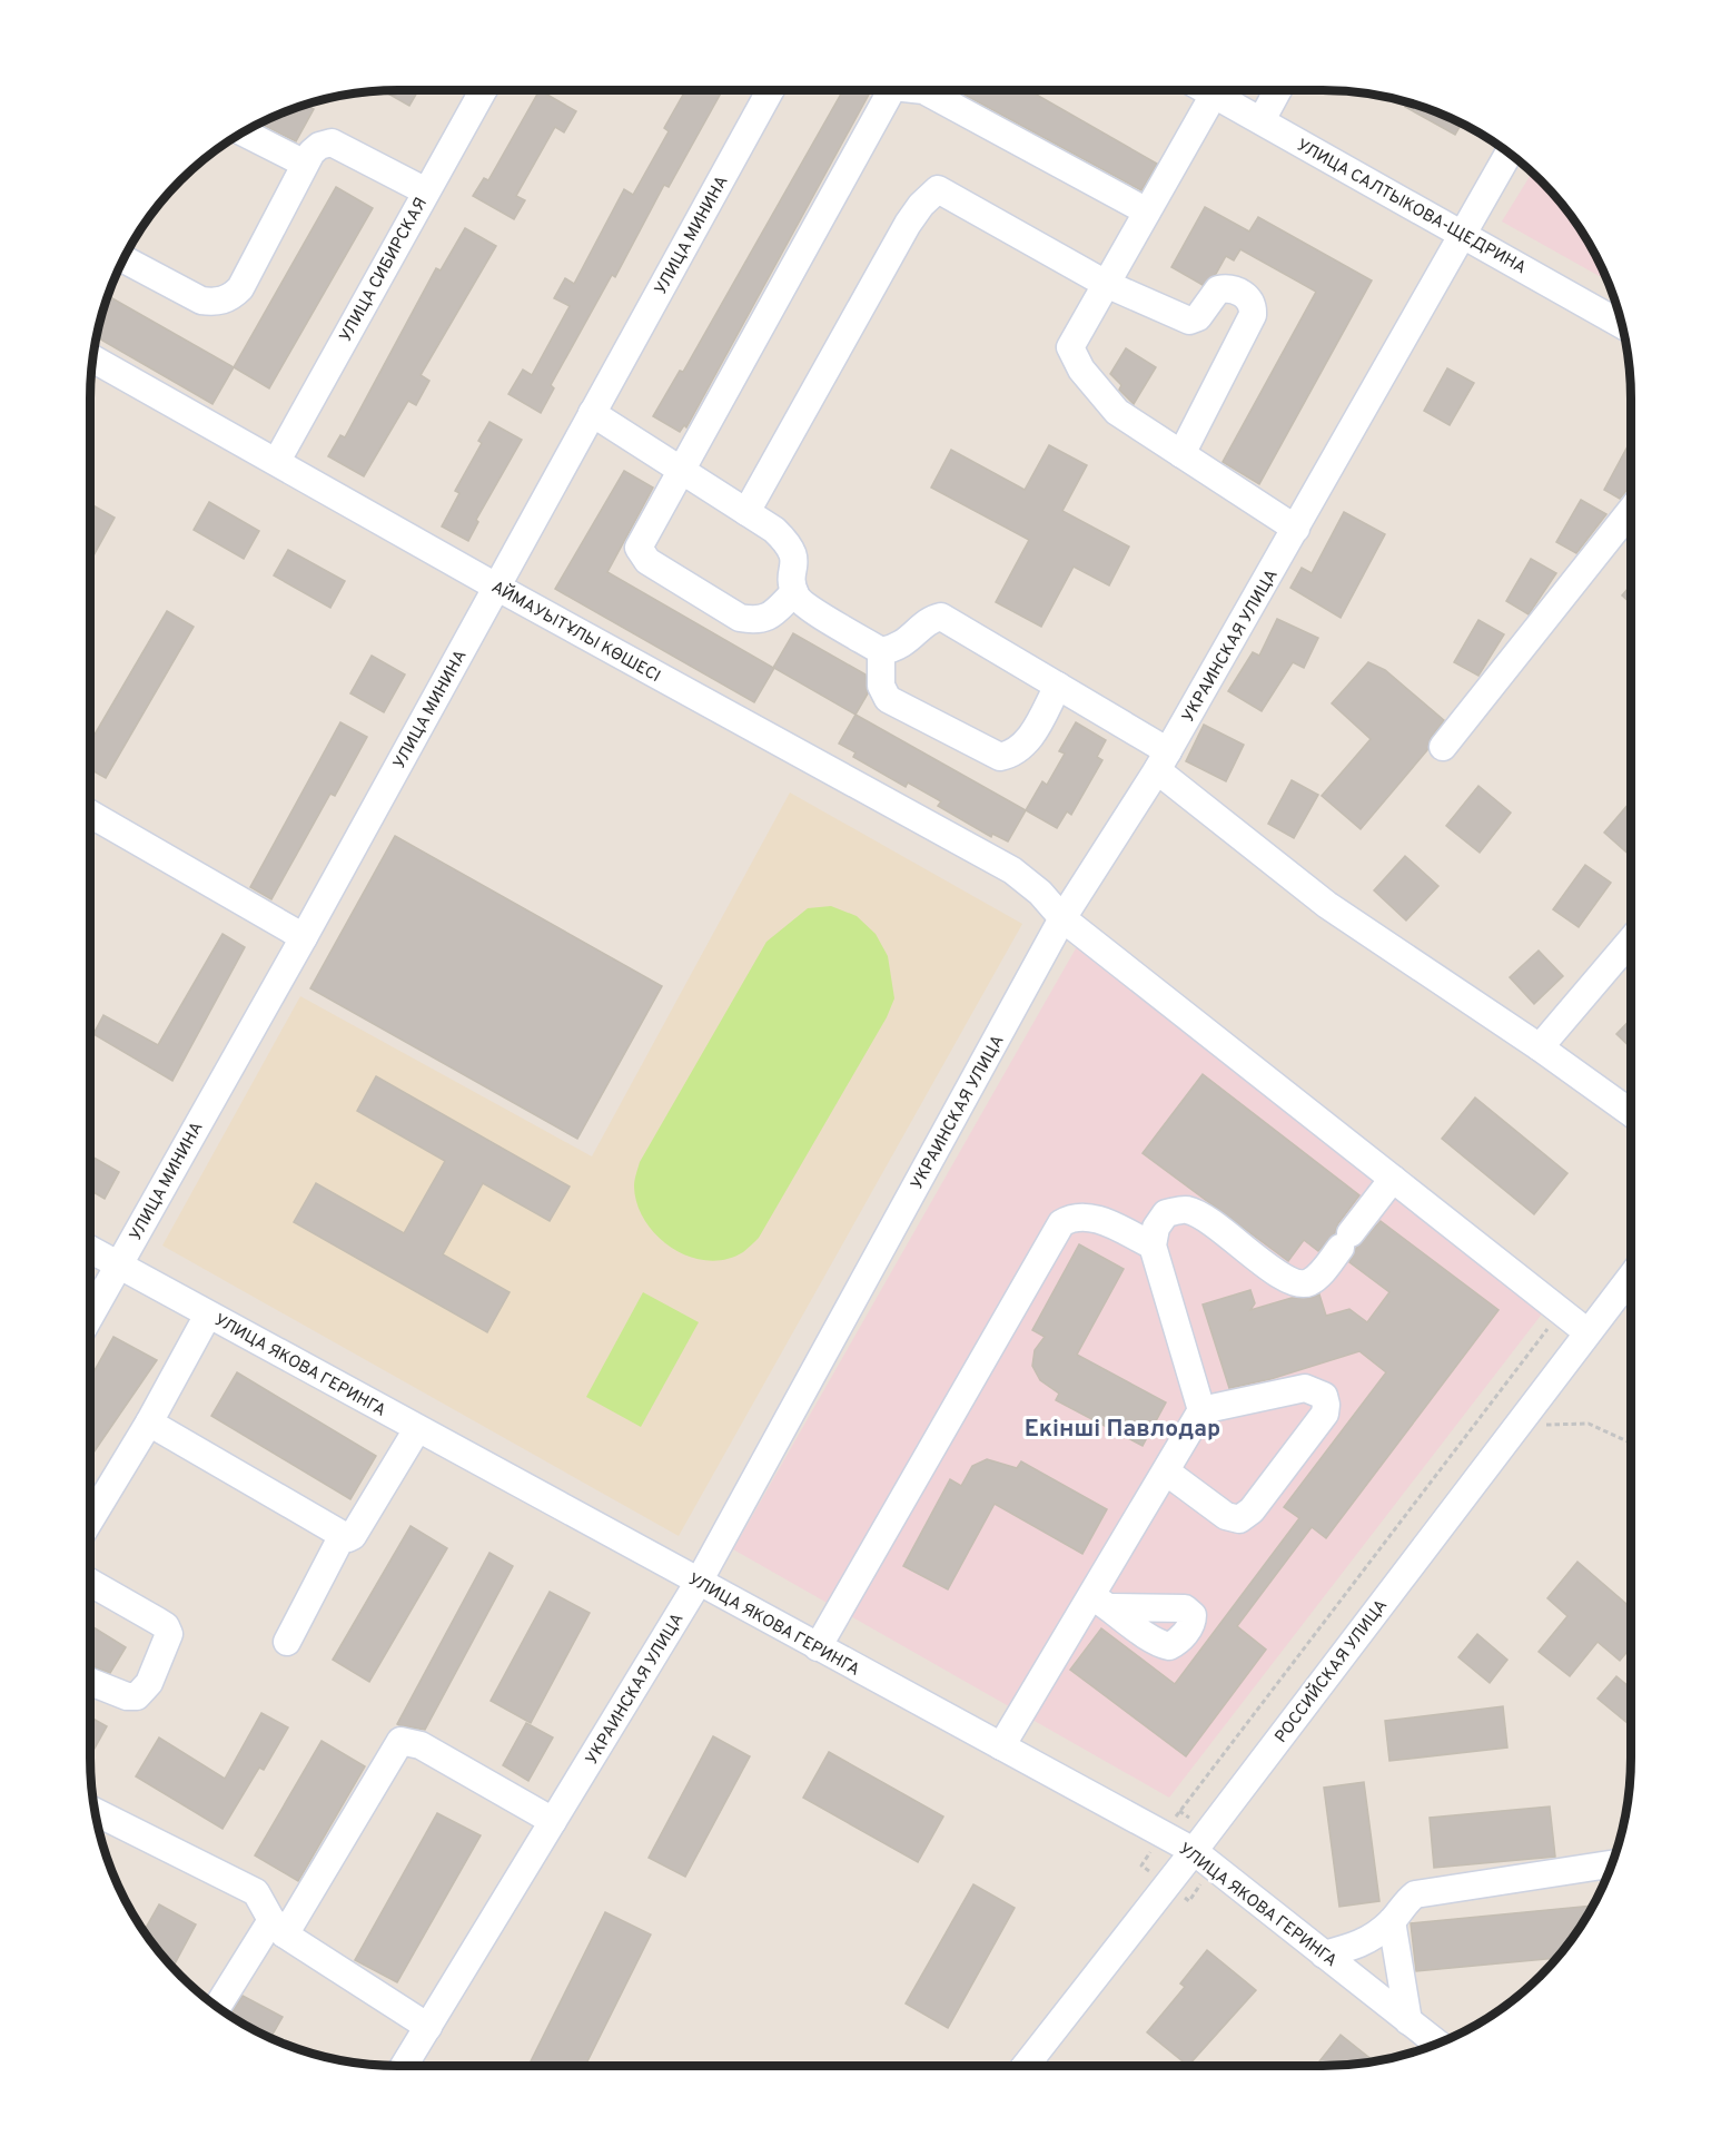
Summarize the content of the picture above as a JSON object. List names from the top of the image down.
{
  "streets": {
    "street": [
      "УЛИЦА САЛТЫКОВА-ЩЕДРИНА",
      "УЛИЦА МИНИНА",
      "УЛИЦА СИБИРСКАЯ",
      "АЙМАУЫТҰЛЫ КӨШЕСІ",
      "УКРАИНСКАЯ УЛИЦА",
      "УЛИЦА ЯКОВА ГЕРИНГА",
      "РОССИЙСКАЯ УЛИЦА"
    ]
  },
  "crossings": [
    ["УЛИЦА САЛТЫКОВА-ЩЕДРИНА", "УКРАИНСКАЯ УЛИЦА"],
    ["УЛИЦА МИНИНА", "АЙМАУЫТҰЛЫ КӨШЕСІ"],
    ["УЛИЦА МИНИНА", "УЛИЦА ЯКОВА ГЕРИНГА"],
    ["УЛИЦА СИБИРСКАЯ", "АЙМАУЫТҰЛЫ КӨШЕСІ"],
    ["АЙМАУЫТҰЛЫ КӨШЕСІ", "УКРАИНСКАЯ УЛИЦА"],
    ["АЙМАУЫТҰЛЫ КӨШЕСІ", "РОССИЙСКАЯ УЛИЦА"],
    ["УКРАИНСКАЯ УЛИЦА", "УЛИЦА ЯКОВА ГЕРИНГА"],
    ["УЛИЦА ЯКОВА ГЕРИНГА", "РОССИЙСКАЯ УЛИЦА"]
  ],
  "districts": ["Екінші Павлодар"]
}
